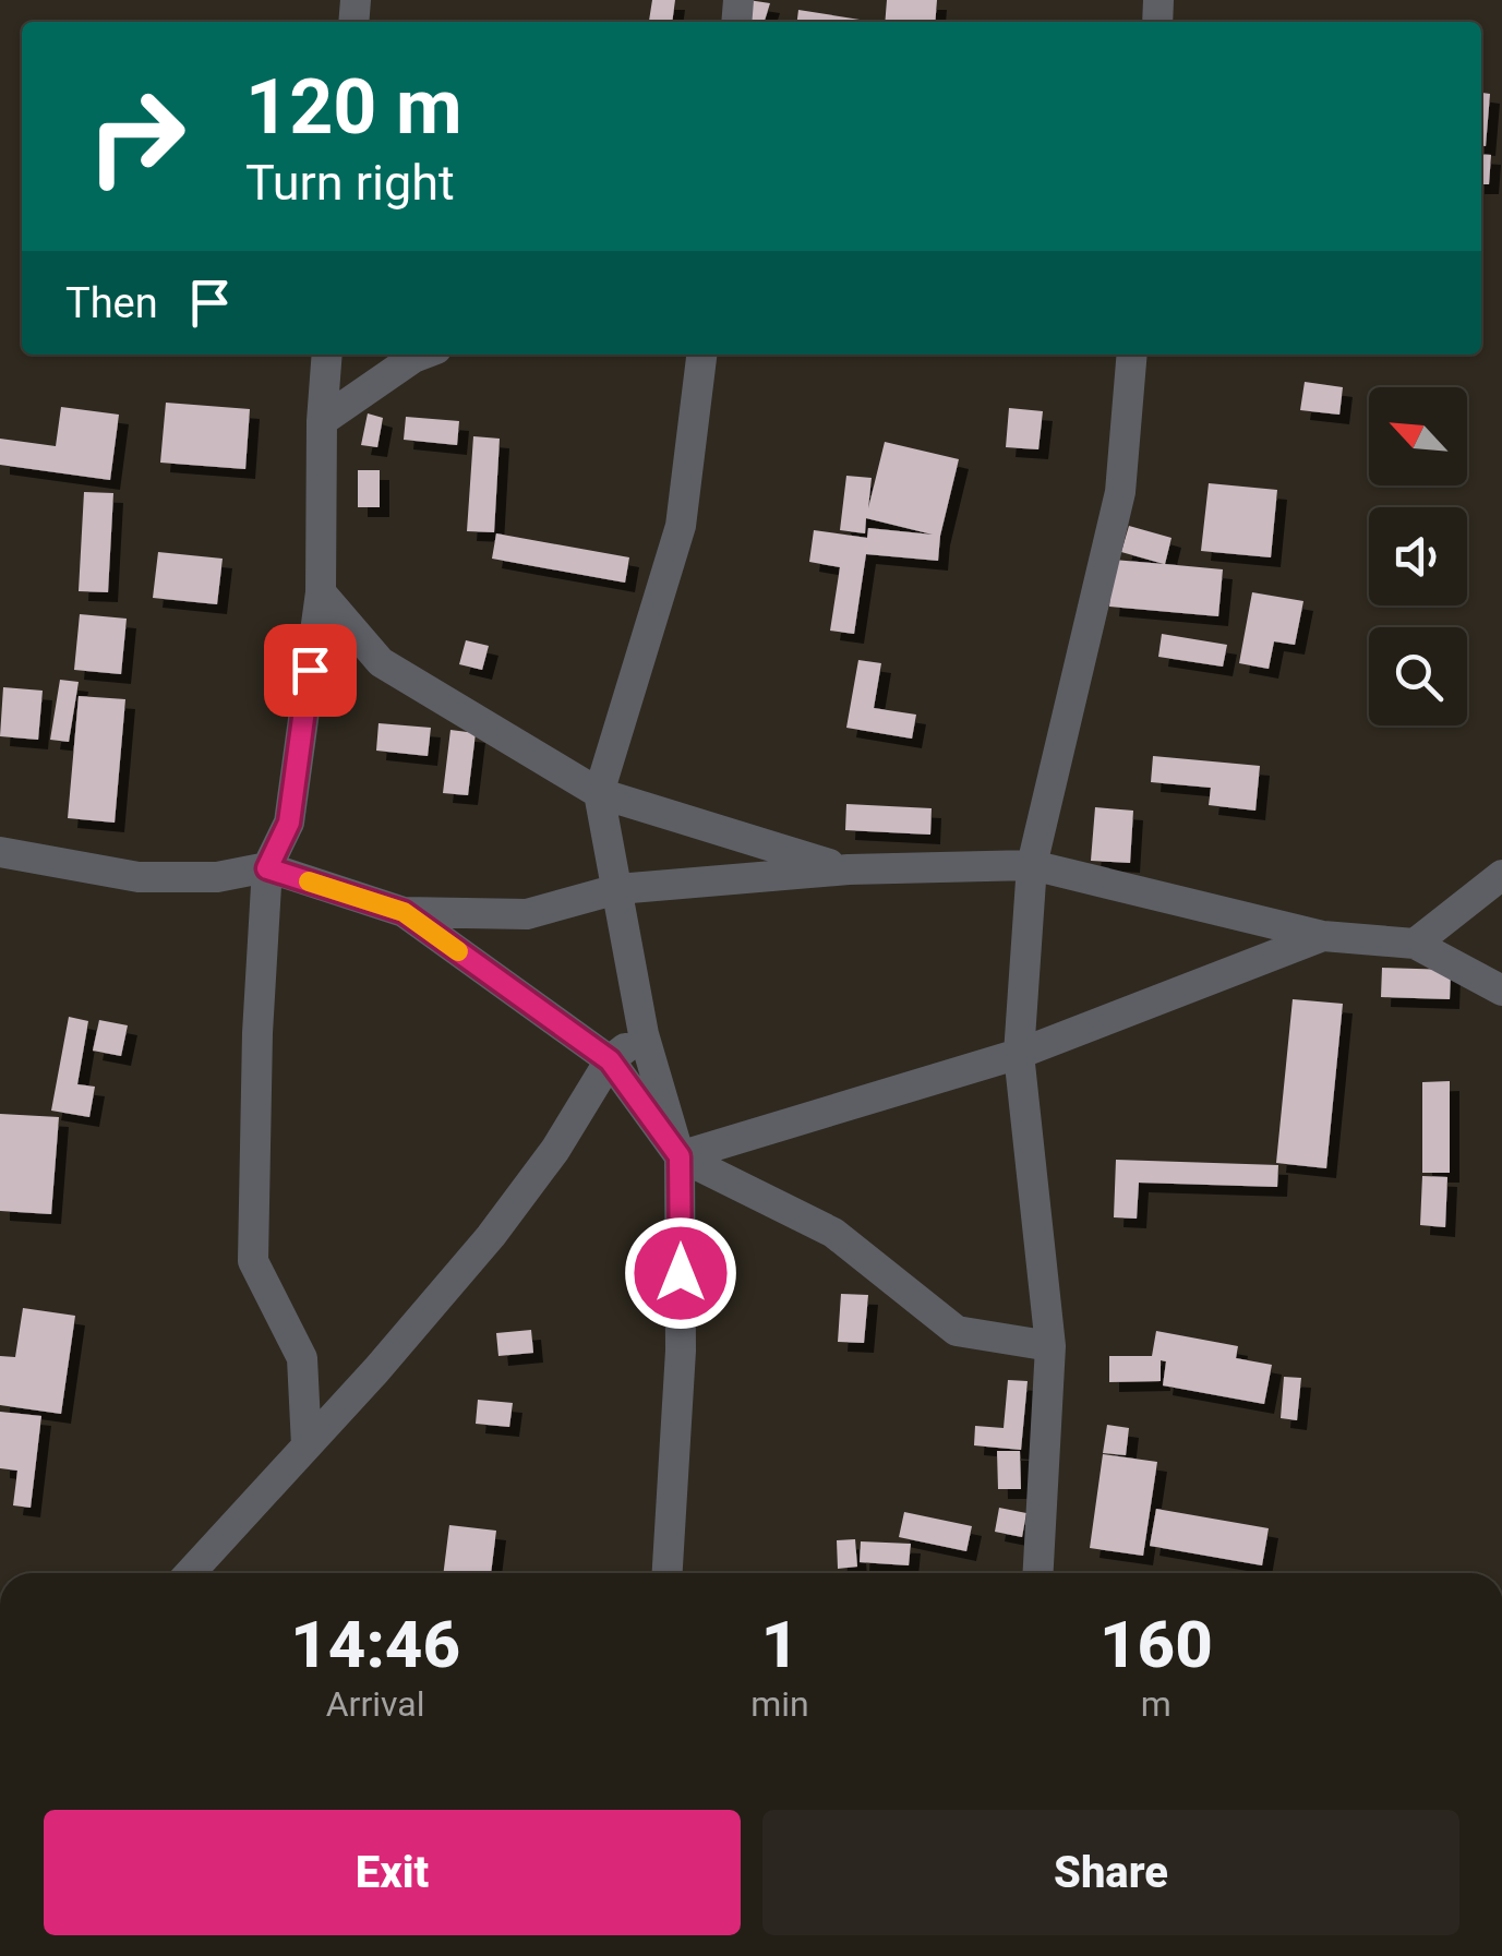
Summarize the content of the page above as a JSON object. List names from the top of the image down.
{
  "north": "top left",
  "page": {
    "turn": ["120 m", "Turn right"],
    "then": "Then",
    "eta": [
      "14:46",
      "Arrival",
      "1",
      "min",
      "160",
      "m"
    ],
    "buttons": ["Exit", "Share"]
  }
}
